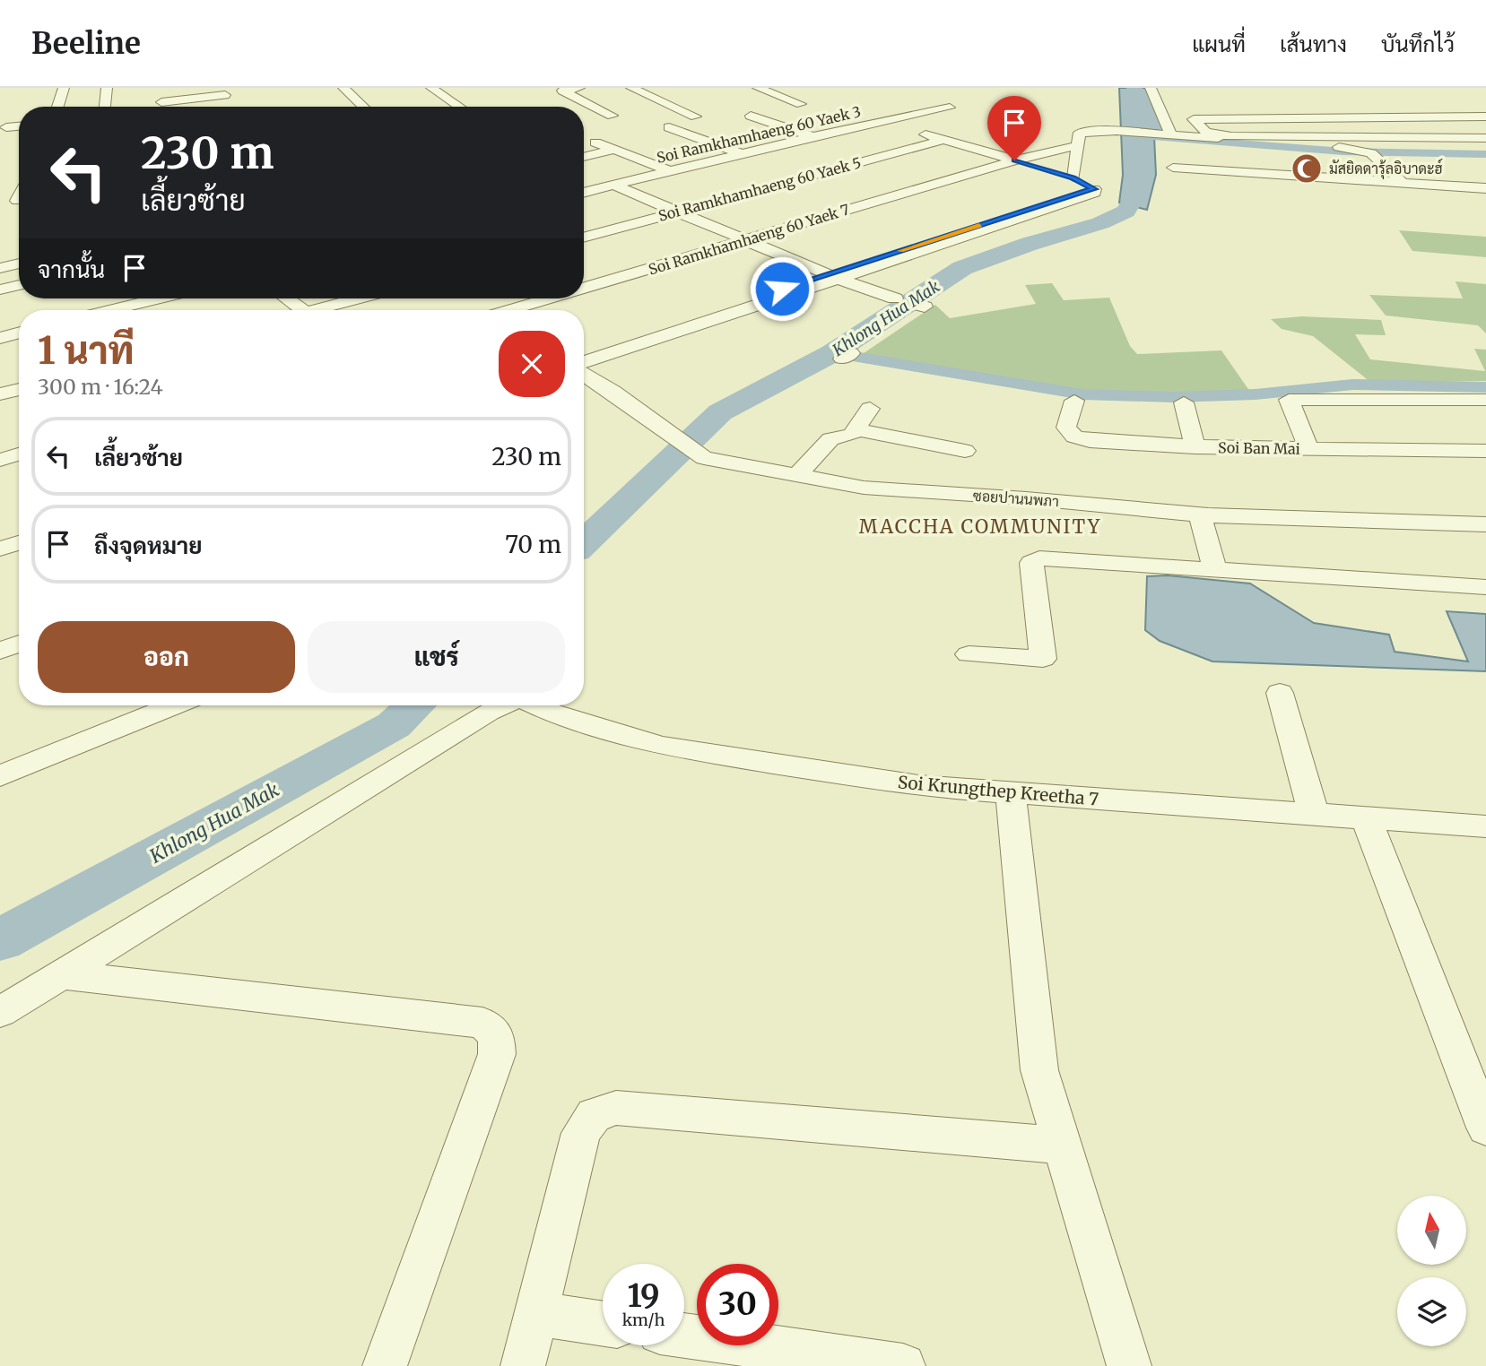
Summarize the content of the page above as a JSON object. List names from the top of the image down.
{
  "streets": {
    "street": [
      "Soi Ramkhamhaeng 60 Yaek 3",
      "Soi Ramkhamhaeng 60 Yaek 5",
      "Soi Ramkhamhaeng 60 Yaek 7",
      "Soi Ban Mai",
      "ซอยปานนพภา",
      "Soi Krungthep Kreetha 7"
    ]
  },
  "districts": ["MACCHA COMMUNITY"],
  "water": ["Khlong Hua Mak"],
  "places": {
    "mosque": ["มัสยิดดารุ้ลอิบาดะฮ์"]
  },
  "north": "top",
  "page": {
    "header": "Beeline",
    "nav": ["แผนที่", "เส้นทาง", "บันทึกไว้"],
    "turn": ["230 m", "เลี้ยวซ้าย"],
    "then": "จากนั้น",
    "heading": ["1 นาที", "300 m · 16:24"],
    "list": [
      {
        "name": "เลี้ยวซ้าย",
        "value": "230 m"
      },
      {
        "name": "ถึงจุดหมาย",
        "value": "70 m"
      }
    ],
    "buttons": ["ออก", "แชร์"],
    "speed": "19 km/h",
    "limit": "30"
  }
}
